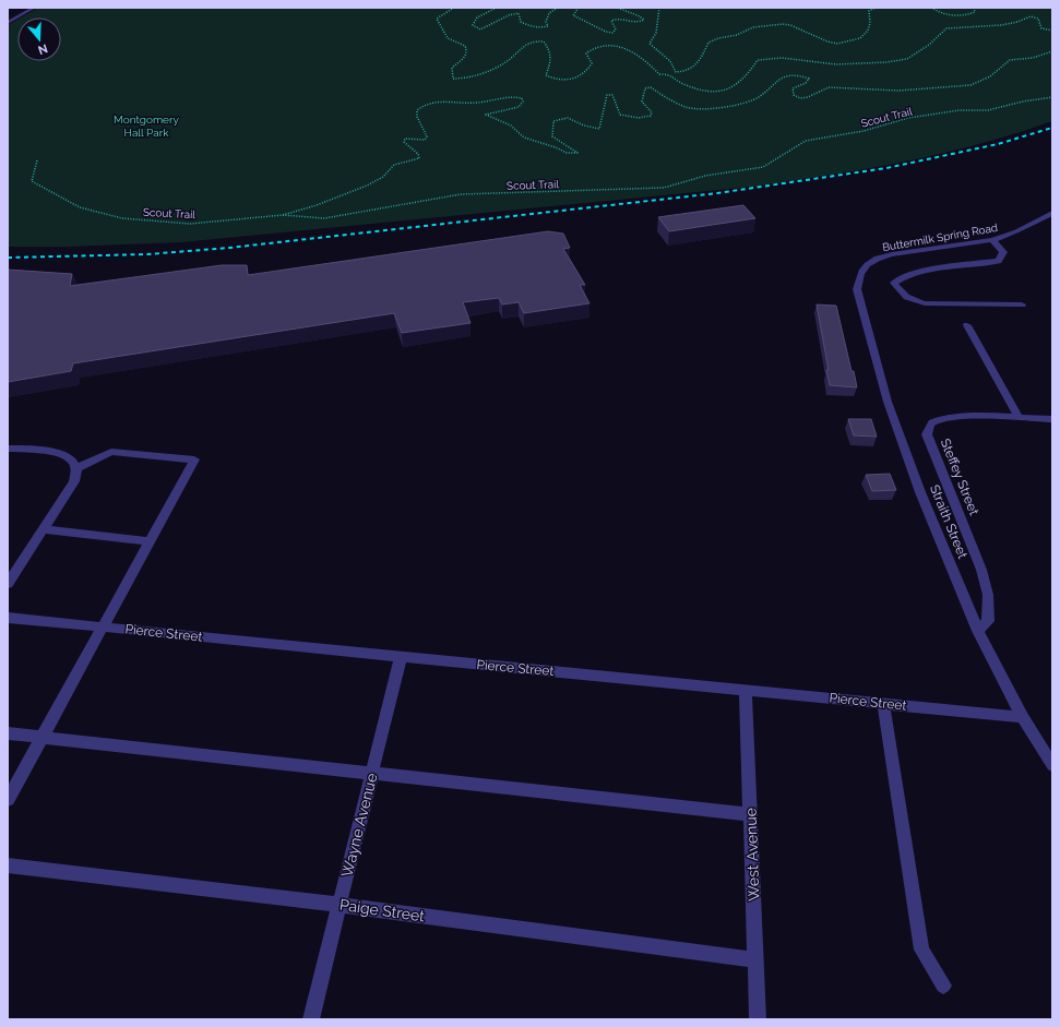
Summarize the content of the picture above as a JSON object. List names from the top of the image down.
{
  "streets": {
    "street": [
      "Buttermilk Spring Road",
      "Steffey Street",
      "Straith Street",
      "Pierce Street",
      "Wayne Avenue",
      "West Avenue",
      "Paige Street"
    ],
    "path": ["Scout Trail"]
  },
  "crossings": [
    ["Buttermilk Spring Road", "Straith Street"],
    ["Steffey Street", "Straith Street"],
    ["Straith Street", "Pierce Street"],
    ["Pierce Street", "Wayne Avenue"],
    ["Pierce Street", "West Avenue"],
    ["Wayne Avenue", "Paige Street"],
    ["West Avenue", "Paige Street"]
  ],
  "parks": ["Montgomery Hall Park"],
  "north": "bottom"
}
